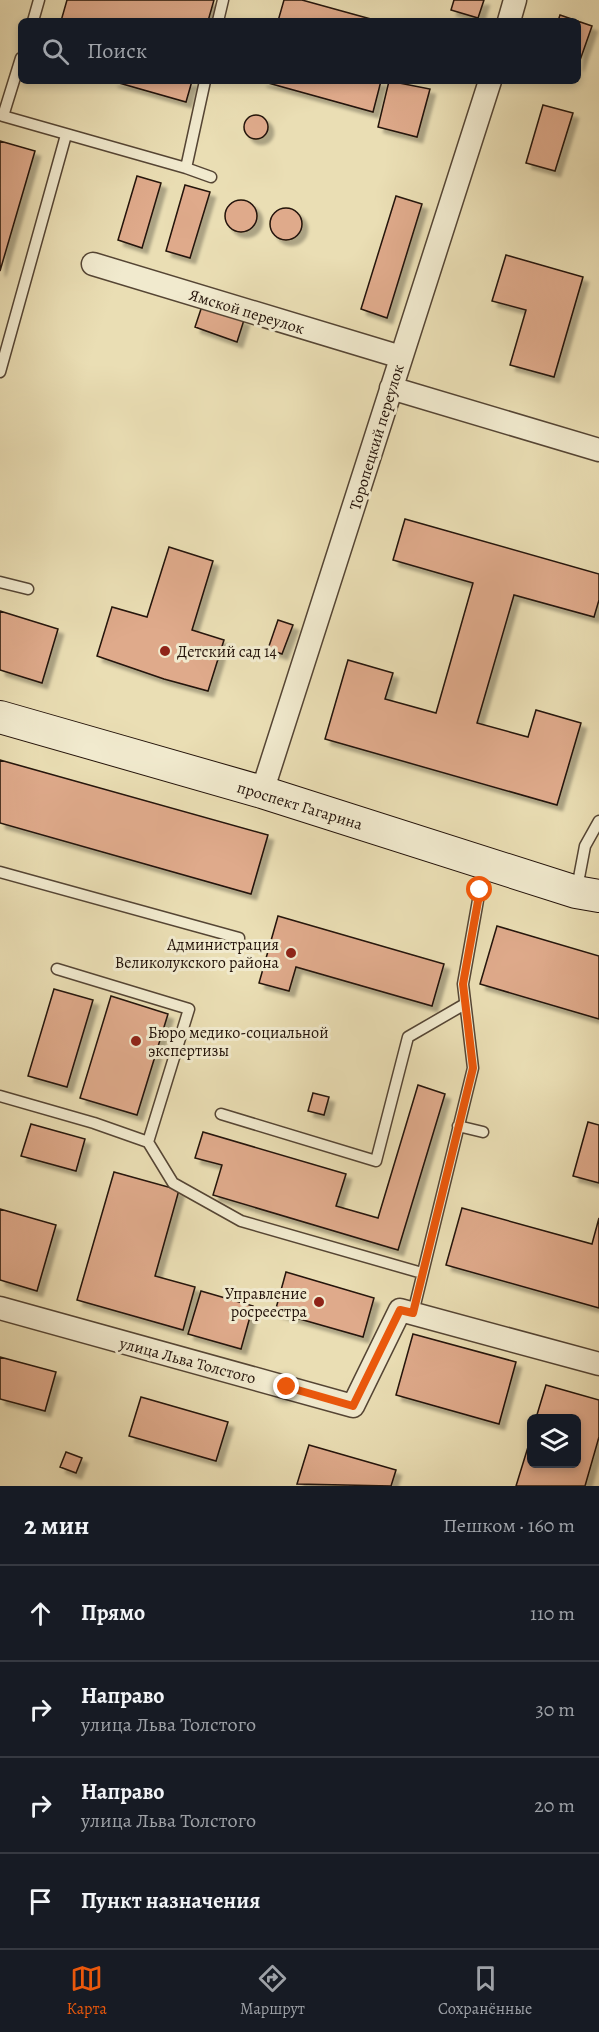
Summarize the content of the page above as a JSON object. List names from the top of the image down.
{
  "streets": {
    "main road": ["проспект Гагарина"],
    "street": ["Ямской переулок", "Торопецкий переулок", "улица Льва Толстого"]
  },
  "crossings": [
    ["Ямской переулок", "Торопецкий переулок"],
    ["Торопецкий переулок", "проспект Гагарина"]
  ],
  "places": [
    "Детский сад 14",
    "Администрация Великолукского района",
    "Бюро медико-социальной экспертизы",
    "Управление росреестра"
  ],
  "page": {
    "search": "Поиск",
    "heading": ["2 мин", "Пешком · 160 m"],
    "list": [
      ["Прямо", "110 m"],
      ["Направо", "улица Льва Толстого", "30 m"],
      ["Направо", "улица Льва Толстого", "20 m"],
      "Пункт назначения"
    ],
    "nav": ["Карта", "Маршрут", "Сохранённые"]
  }
}
